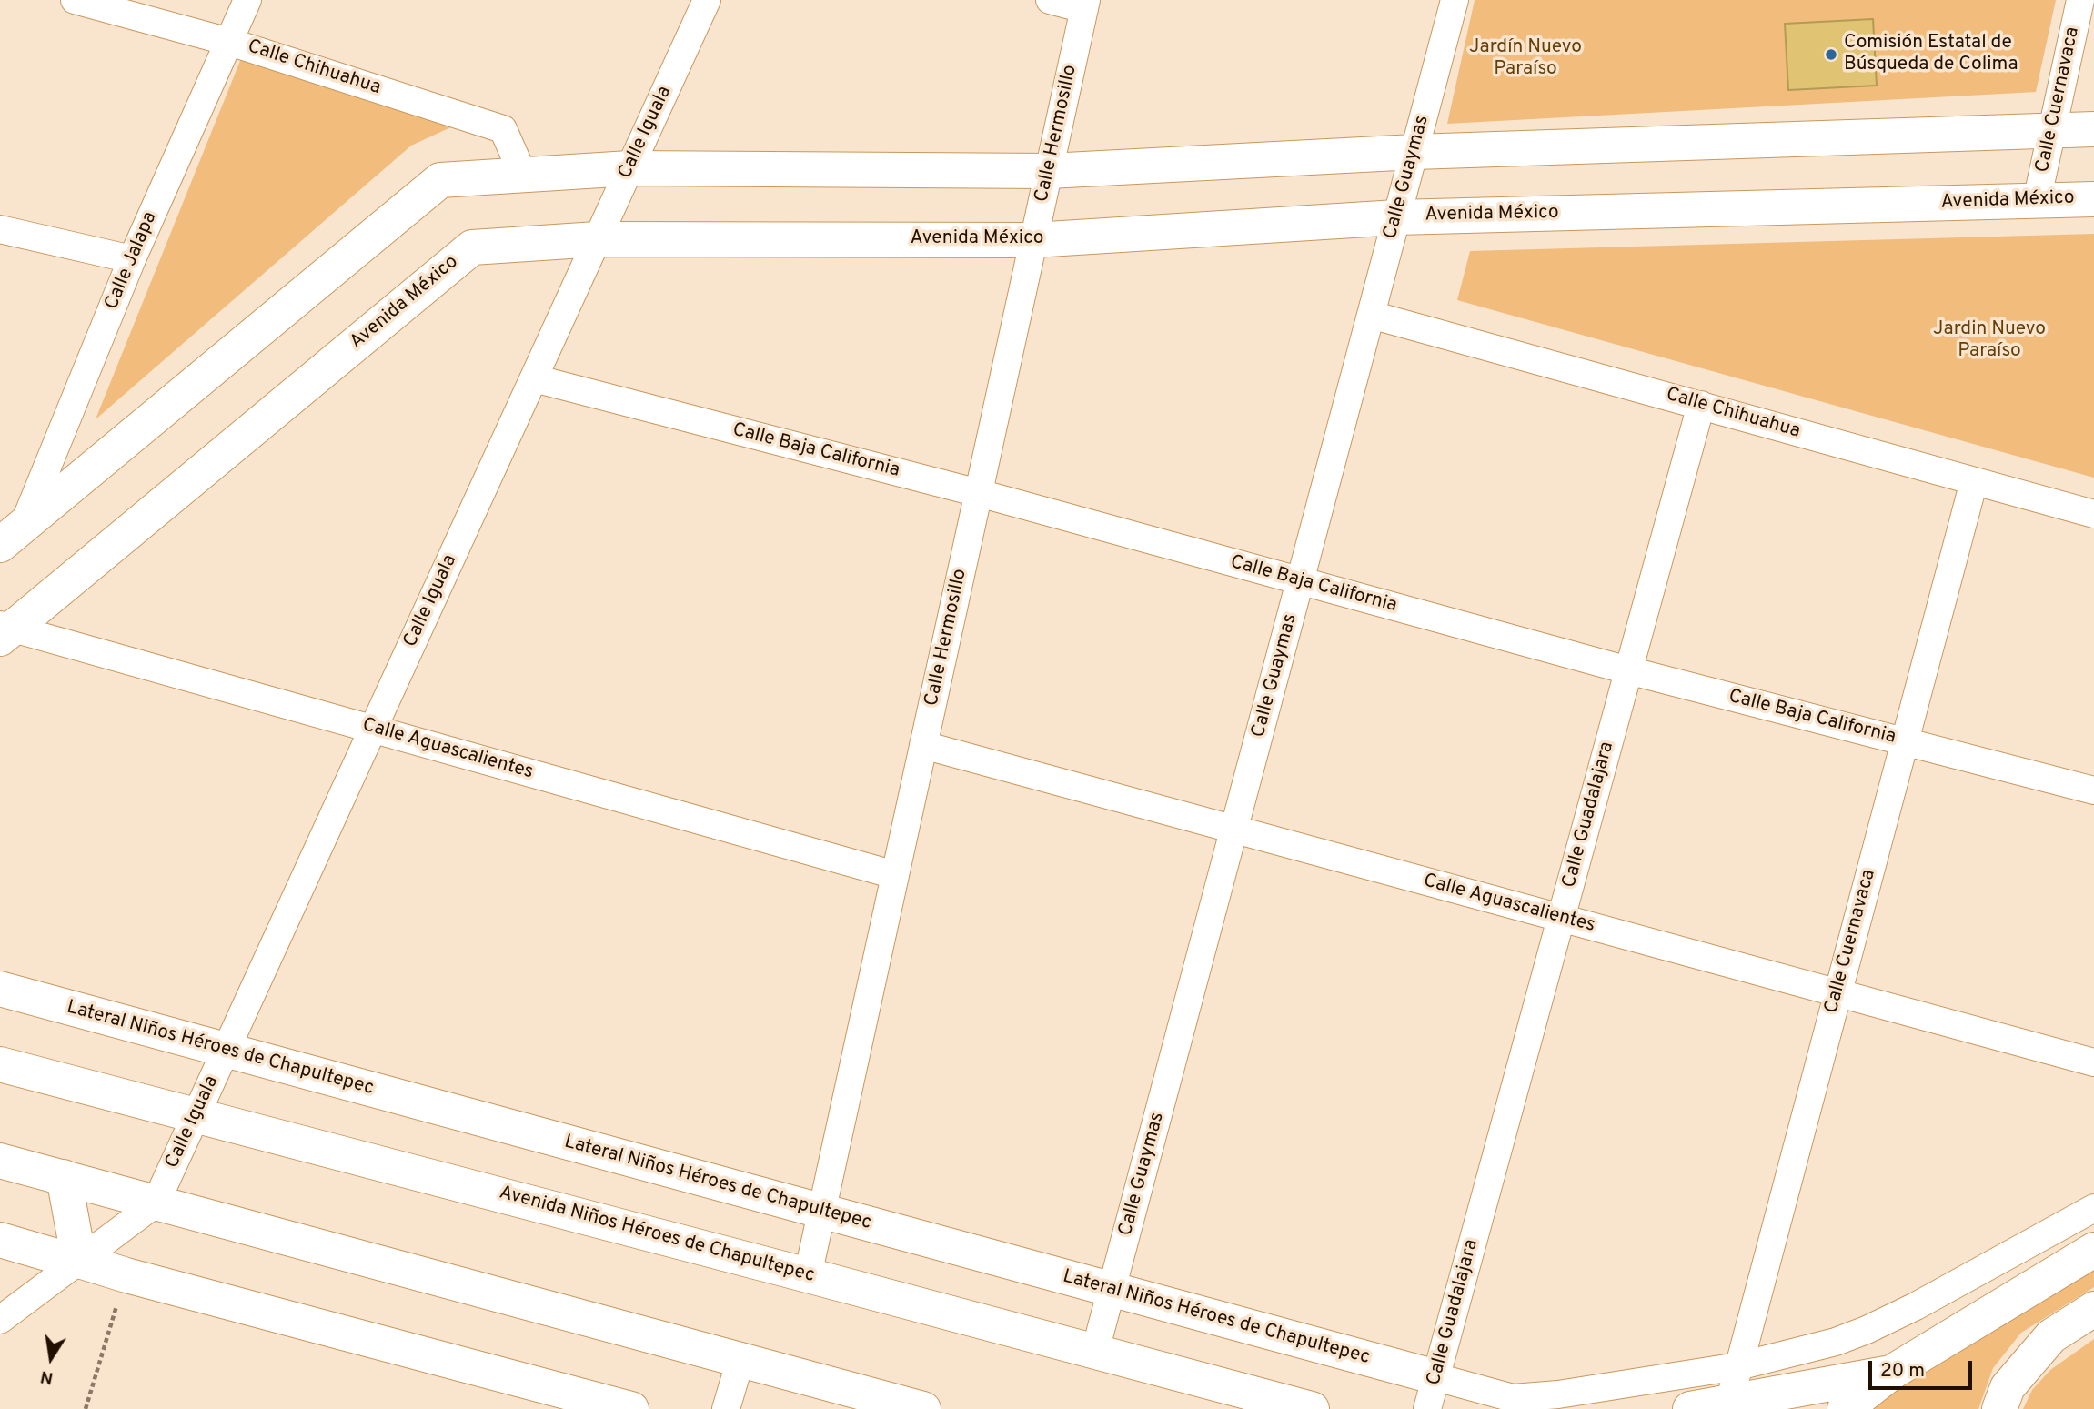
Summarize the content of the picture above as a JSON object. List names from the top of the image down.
{
  "streets": {
    "main road": ["Avenida México", "Lateral Niños Héroes de Chapultepec", "Avenida Niños Héroes de Chapultepec"],
    "street": [
      "Calle Chihuahua",
      "Calle Cuernavaca",
      "Calle Iguala",
      "Calle Hermosillo",
      "Calle Guaymas",
      "Calle Jalapa",
      "Calle Baja California",
      "Calle Aguascalientes",
      "Calle Guadalajara"
    ]
  },
  "crossings": [
    ["Calle Chihuahua", "Calle Cuernavaca"],
    ["Calle Chihuahua", "Calle Guaymas"],
    ["Calle Chihuahua", "Calle Jalapa"],
    ["Calle Chihuahua", "Calle Guadalajara"],
    ["Calle Cuernavaca", "Avenida México"],
    ["Calle Cuernavaca", "Calle Baja California"],
    ["Calle Cuernavaca", "Calle Aguascalientes"],
    ["Calle Iguala", "Avenida México"],
    ["Calle Iguala", "Calle Baja California"],
    ["Calle Iguala", "Calle Aguascalientes"],
    ["Calle Iguala", "Lateral Niños Héroes de Chapultepec"],
    ["Calle Iguala", "Avenida Niños Héroes de Chapultepec"],
    ["Calle Hermosillo", "Avenida México"],
    ["Calle Hermosillo", "Calle Baja California"],
    ["Calle Hermosillo", "Calle Aguascalientes"],
    ["Calle Hermosillo", "Lateral Niños Héroes de Chapultepec"],
    ["Calle Hermosillo", "Avenida Niños Héroes de Chapultepec"],
    ["Calle Guaymas", "Avenida México"],
    ["Calle Guaymas", "Calle Baja California"],
    ["Calle Guaymas", "Calle Aguascalientes"],
    ["Calle Guaymas", "Lateral Niños Héroes de Chapultepec"],
    ["Calle Guaymas", "Avenida Niños Héroes de Chapultepec"],
    ["Avenida México", "Calle Aguascalientes"],
    ["Calle Baja California", "Calle Guadalajara"],
    ["Calle Aguascalientes", "Calle Guadalajara"],
    ["Calle Guadalajara", "Lateral Niños Héroes de Chapultepec"]
  ],
  "parks": ["Jardín Nuevo Paraíso", "Jardin Nuevo Paraíso"],
  "places": ["Comisión Estatal de Búsqueda de Colima"],
  "scale_bar": "20 m",
  "north": "bottom"
}
